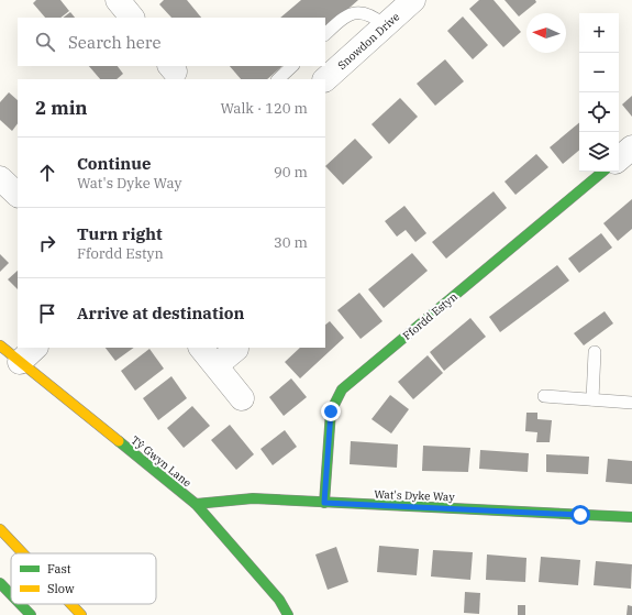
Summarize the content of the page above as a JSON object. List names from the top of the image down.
{
  "streets": {
    "main road": ["Ffordd Estyn", "Tŷ Gwyn Lane", "Wat's Dyke Way"],
    "street": ["Snowdon Drive"]
  },
  "crossings": [
    ["Ffordd Estyn", "Wat's Dyke Way"],
    ["Tŷ Gwyn Lane", "Wat's Dyke Way"]
  ],
  "legend": ["Fast", "Slow"],
  "north": "left",
  "page": {
    "map_buttons": ["+", "−"],
    "search": "Search here",
    "heading": ["2 min", "Walk · 120 m"],
    "list": [
      ["Continue", "Wat's Dyke Way", "90 m"],
      ["Turn right", "Ffordd Estyn", "30 m"],
      "Arrive at destination"
    ]
  }
}
